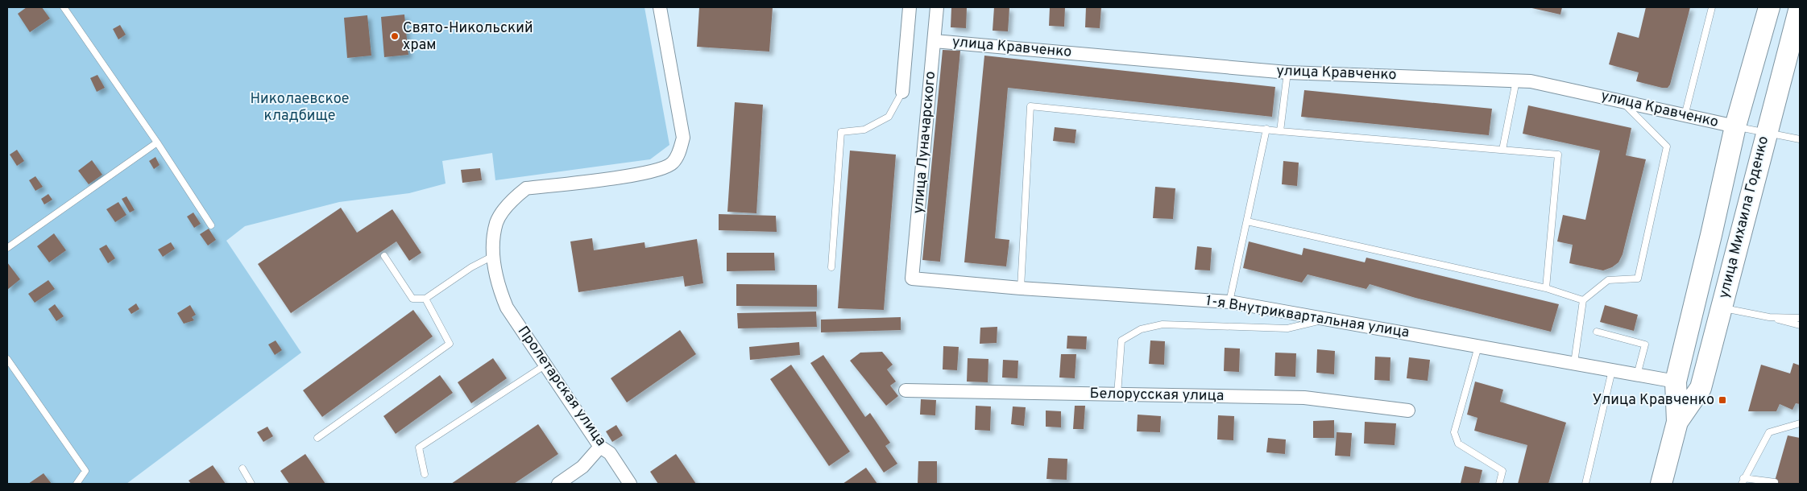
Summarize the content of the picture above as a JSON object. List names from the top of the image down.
{
  "streets": {
    "main road": ["улица Михаила Годенко"],
    "street": [
      "улица Кравченко",
      "улица Луначарского",
      "1-я Внутриквартальная улица",
      "Пролетарская улица",
      "Белорусская улица"
    ]
  },
  "crossings": [
    ["улица Кравченко", "улица Луначарского"],
    ["улица Кравченко", "улица Михаила Годенко"],
    ["улица Луначарского", "1-я Внутриквартальная улица"],
    ["улица Михаила Годенко", "1-я Внутриквартальная улица"]
  ],
  "parks": ["Николаевское кладбище"],
  "places": {
    "other": ["Свято-Никольский храм"],
    "transit": ["Улица Кравченко"]
  }
}
